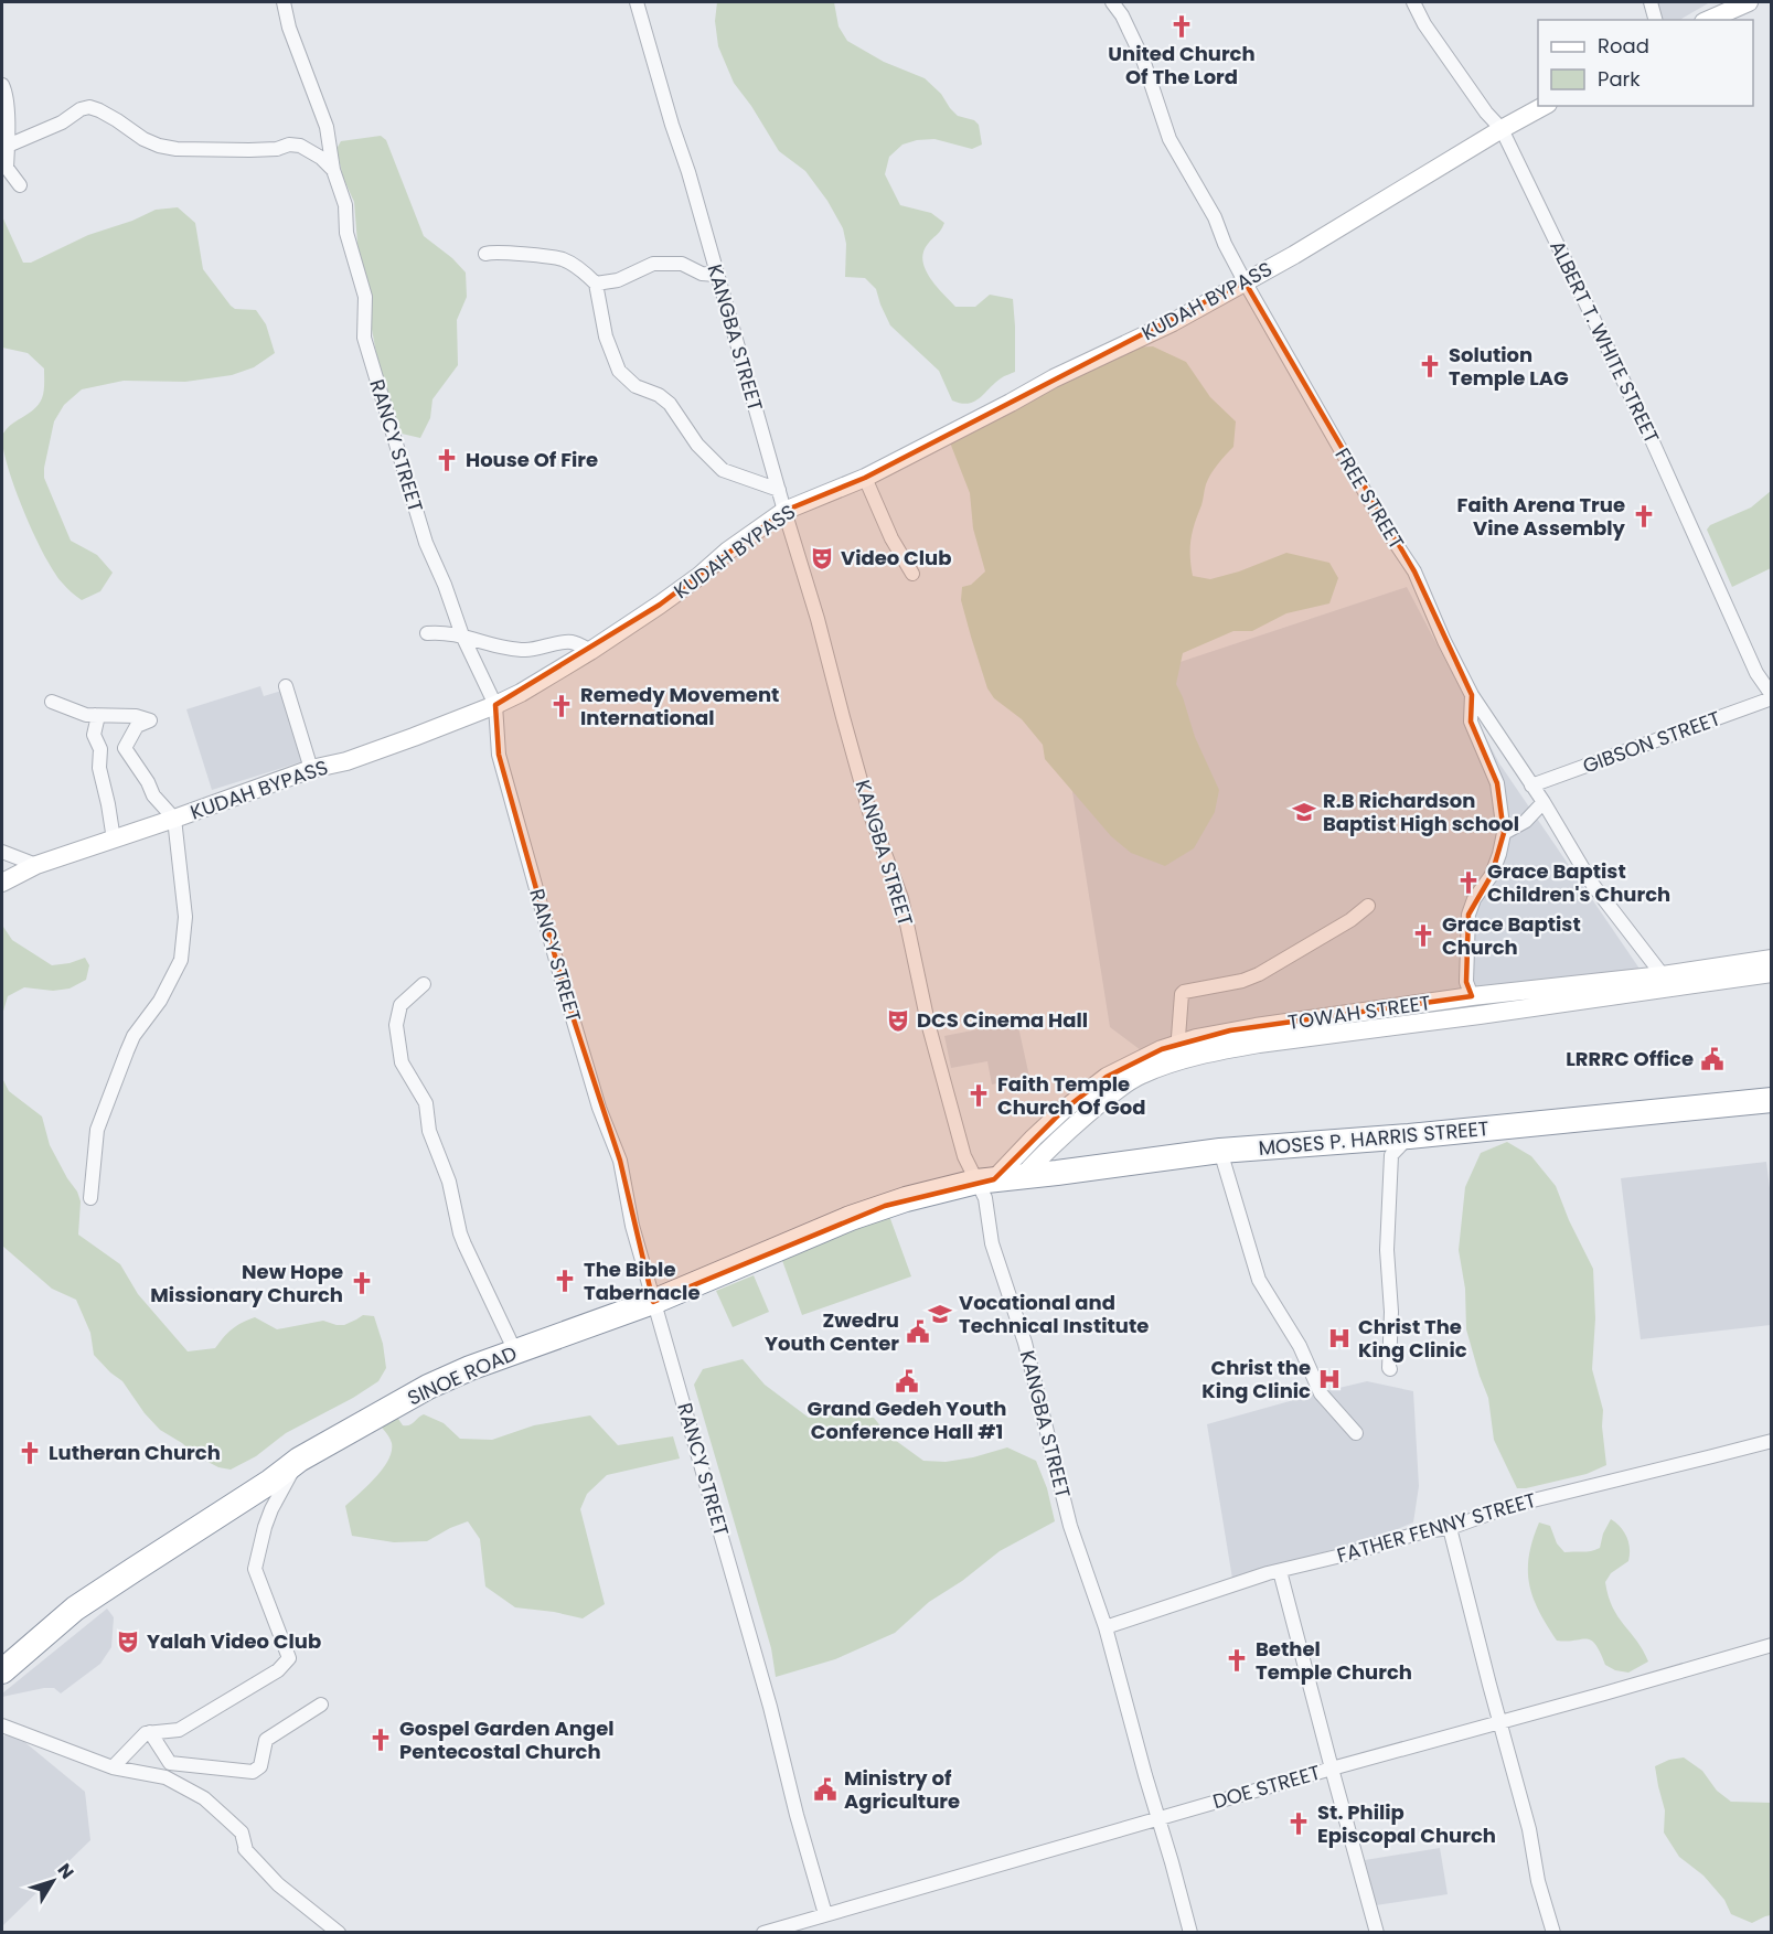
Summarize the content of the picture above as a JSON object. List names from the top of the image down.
{
  "streets": {
    "highway": ["MOSES P. HARRIS STREET", "SINOE ROAD"],
    "street": [
      "KUDAH BYPASS",
      "KANGBA STREET",
      "ALBERT T. WHITE STREET",
      "RANCY STREET",
      "FREE STREET",
      "GIBSON STREET",
      "TOWAH STREET",
      "FATHER FENNY STREET",
      "DOE STREET"
    ]
  },
  "crossings": [
    ["KUDAH BYPASS", "KANGBA STREET"],
    ["KUDAH BYPASS", "ALBERT T. WHITE STREET"],
    ["KUDAH BYPASS", "RANCY STREET"],
    ["KUDAH BYPASS", "FREE STREET"],
    ["KANGBA STREET", "TOWAH STREET"],
    ["KANGBA STREET", "MOSES P. HARRIS STREET"],
    ["KANGBA STREET", "SINOE ROAD"],
    ["KANGBA STREET", "FATHER FENNY STREET"],
    ["KANGBA STREET", "DOE STREET"],
    ["ALBERT T. WHITE STREET", "GIBSON STREET"],
    ["RANCY STREET", "SINOE ROAD"],
    ["RANCY STREET", "DOE STREET"],
    ["FREE STREET", "GIBSON STREET"],
    ["FREE STREET", "TOWAH STREET"],
    ["TOWAH STREET", "MOSES P. HARRIS STREET"],
    ["TOWAH STREET", "SINOE ROAD"],
    ["MOSES P. HARRIS STREET", "SINOE ROAD"]
  ],
  "places": {
    "church": [
      "United Church Of The Lord",
      "Solution Temple LAG",
      "House Of Fire",
      "Faith Arena True Vine Assembly",
      "Remedy Movement International",
      "Grace Baptist Children's Church",
      "Grace Baptist Church",
      "Faith Temple Church Of God",
      "The Bible Tabernacle",
      "New Hope Missionary Church",
      "Lutheran Church",
      "Bethel Temple Church",
      "Gospel Garden Angel Pentecostal Church",
      "St. Philip Episcopal Church"
    ],
    "theatre": ["Video Club", "DCS Cinema Hall", "Yalah Video Club"],
    "school or university": ["R.B Richardson Baptist High school", "Vocational and Technical Institute"],
    "public building": [
      "LRRRC Office",
      "Zwedru Youth Center",
      "Grand Gedeh Youth Conference Hall #1",
      "Ministry of Agriculture"
    ],
    "hospital": ["Christ The King Clinic", "Christ the King Clinic"]
  },
  "legend": ["Road", "Park"],
  "north": "top right"
}
